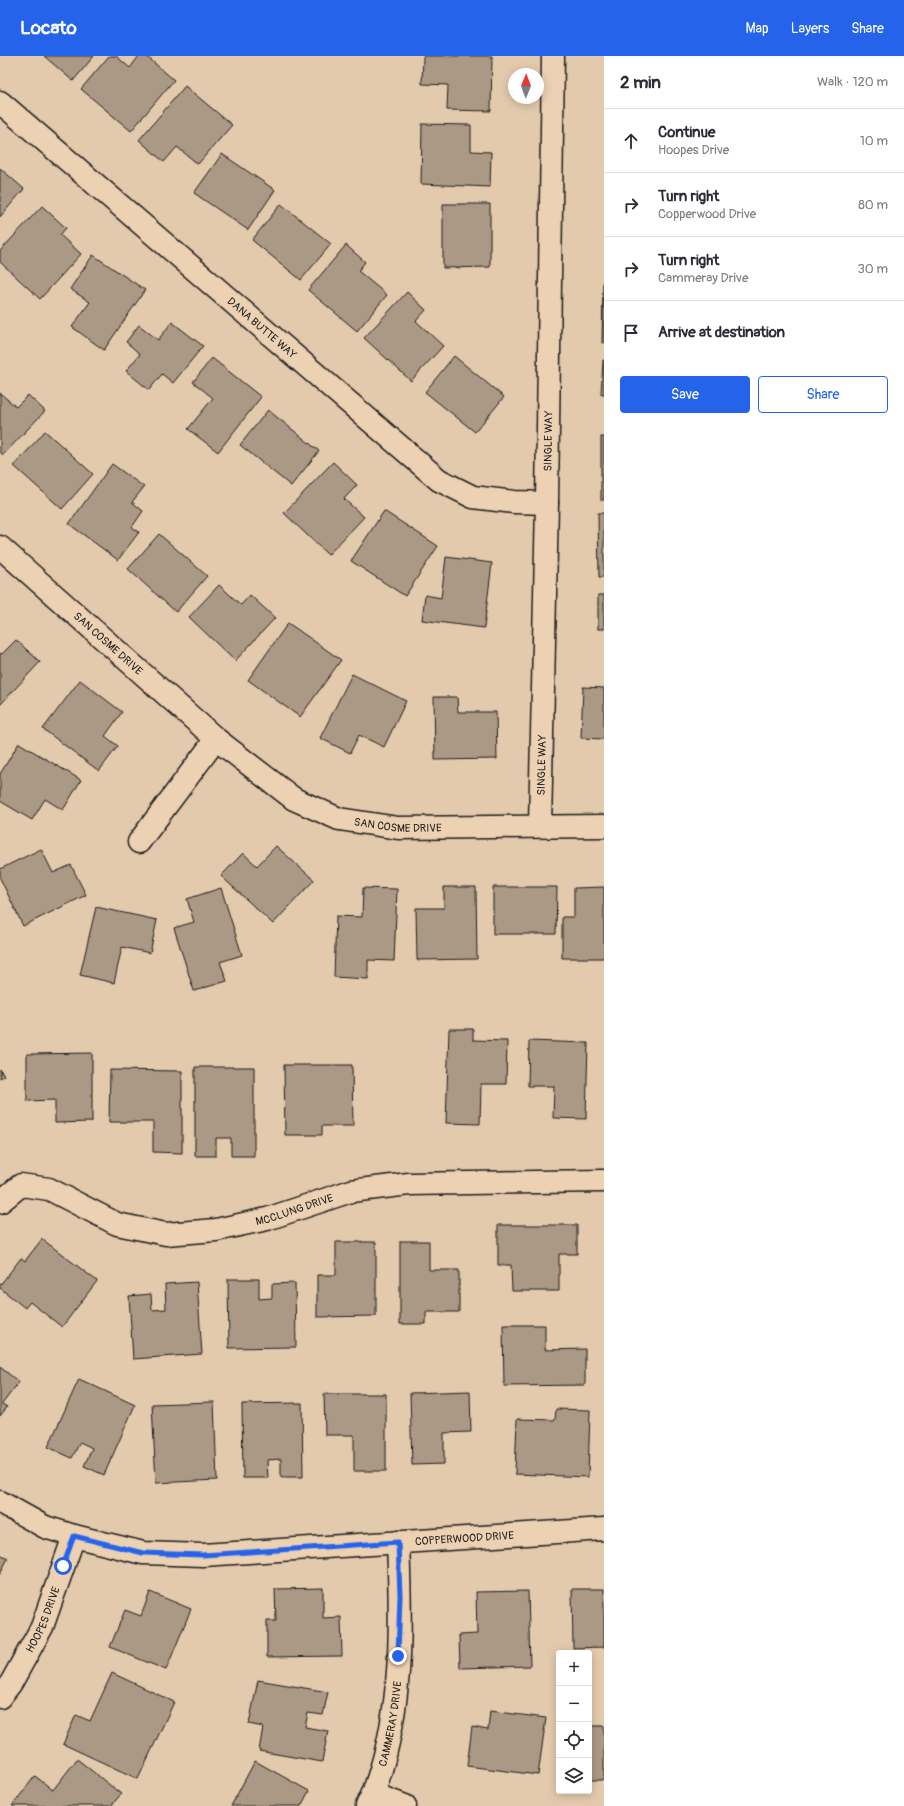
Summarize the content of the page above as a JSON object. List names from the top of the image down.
{
  "streets": {
    "street": [
      "DANA BUTTE WAY",
      "SINGLE WAY",
      "SAN COSME DRIVE",
      "MCCLUNG DRIVE",
      "COPPERWOOD DRIVE",
      "HOOPES DRIVE",
      "CAMMERAY DRIVE"
    ]
  },
  "crossings": [
    ["DANA BUTTE WAY", "SINGLE WAY"],
    ["SINGLE WAY", "SAN COSME DRIVE"],
    ["COPPERWOOD DRIVE", "HOOPES DRIVE"],
    ["COPPERWOOD DRIVE", "CAMMERAY DRIVE"]
  ],
  "north": "top",
  "page": {
    "header": "Locato",
    "nav": ["Map", "Layers", "Share"],
    "heading": ["2 min", "Walk · 120 m"],
    "list": [
      ["Continue", "Hoopes Drive", "10 m"],
      ["Turn right", "Copperwood Drive", "80 m"],
      ["Turn right", "Cammeray Drive", "30 m"],
      "Arrive at destination"
    ],
    "buttons": ["Save", "Share"],
    "map_buttons": ["+", "−"]
  }
}
